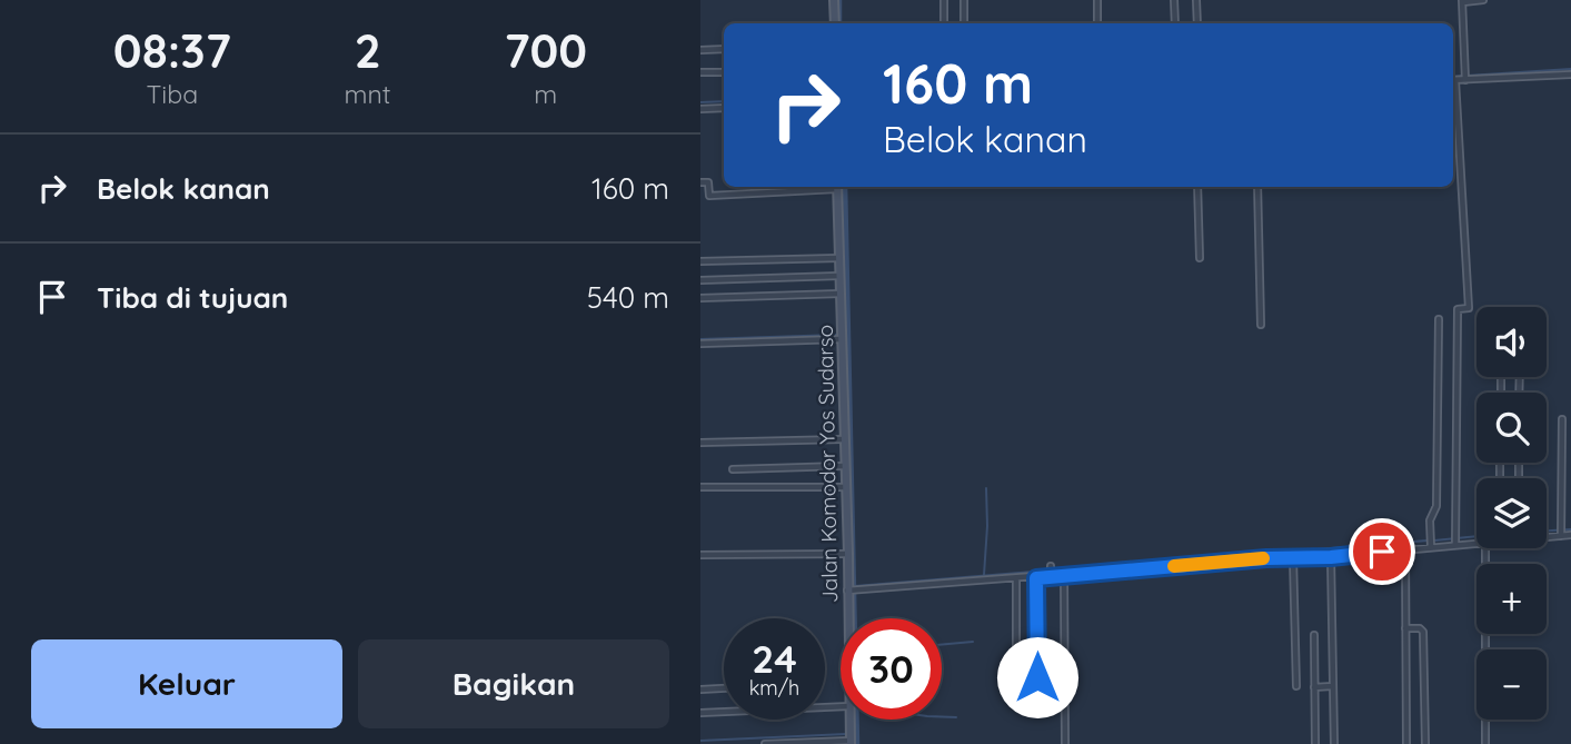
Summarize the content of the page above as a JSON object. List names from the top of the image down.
{
  "streets": {
    "street": ["Jalan Komodor Yos Sudarso"]
  },
  "page": {
    "eta": [
      "08:37",
      "Tiba",
      "2",
      "mnt",
      "700",
      "m"
    ],
    "turn": ["160 m", "Belok kanan"],
    "list": [
      {
        "name": "Belok kanan",
        "value": "160 m"
      },
      {
        "name": "Tiba di tujuan",
        "value": "540 m"
      }
    ],
    "map_buttons": ["+", "−"],
    "speed": "24 km/h",
    "limit": "30",
    "buttons": ["Keluar", "Bagikan"]
  }
}
